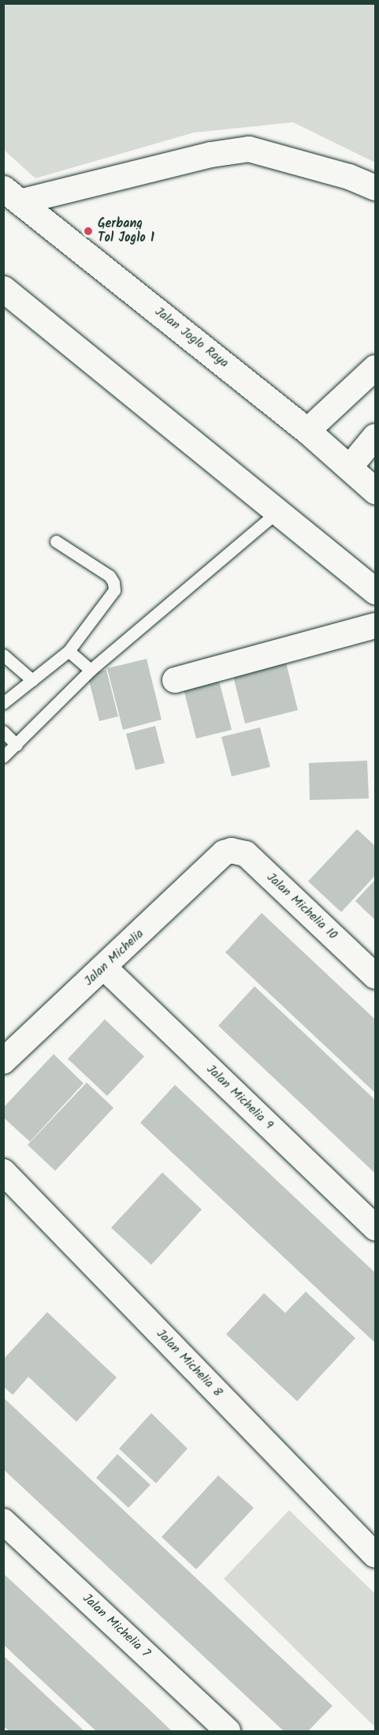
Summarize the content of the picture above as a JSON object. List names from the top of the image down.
{
  "streets": {
    "main road": ["Jalan Joglo Raya"],
    "street": [
      "Jalan Michelia 10",
      "Jalan Michelia",
      "Jalan Michelia 9",
      "Jalan Michelia 8",
      "Jalan Michelia 7"
    ]
  },
  "crossings": [
    ["Jalan Michelia 10", "Jalan Michelia"],
    ["Jalan Michelia", "Jalan Michelia 9"]
  ],
  "places": ["Gerbang Tol Joglo 1"]
}
